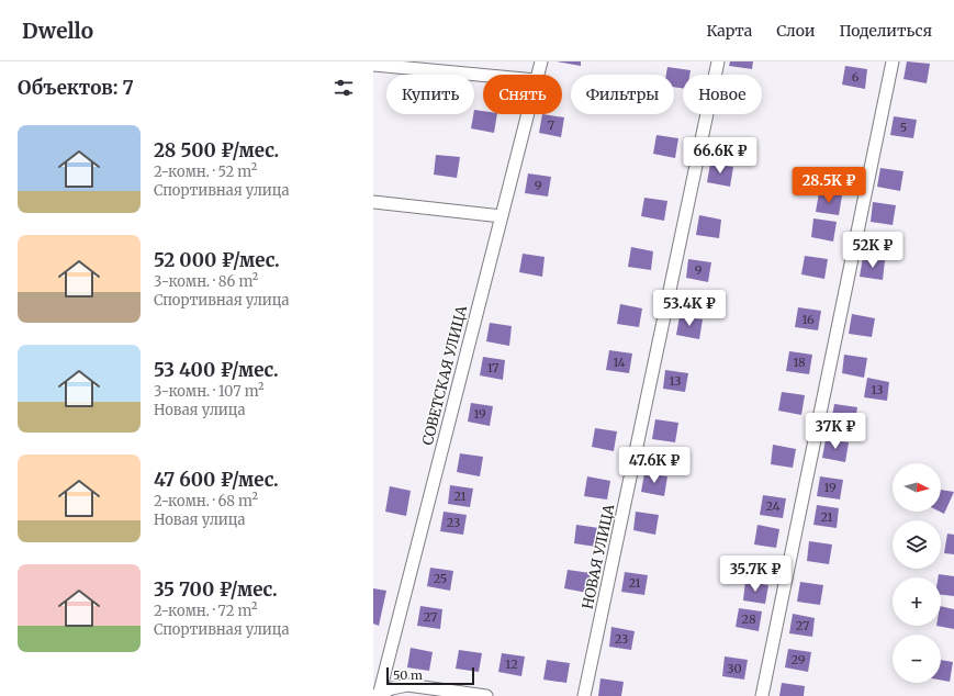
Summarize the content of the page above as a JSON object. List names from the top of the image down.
{
  "streets": {
    "street": ["СОВЕТСКАЯ УЛИЦА", "НОВАЯ УЛИЦА"]
  },
  "house_numbers": [
    "6",
    "7",
    "5",
    "9",
    "9",
    "16",
    "14",
    "18",
    "17",
    "13",
    "13",
    "19",
    "19",
    "21",
    "24",
    "21",
    "23",
    "25",
    "21",
    "27",
    "28",
    "27",
    "23",
    "29",
    "12",
    "30"
  ],
  "scale_bar": "50 m",
  "north": "right",
  "page": {
    "header": "Dwello",
    "nav": ["Карта", "Слои", "Поделиться"],
    "heading": "Объектов: 7",
    "chip": [
      "Купить",
      "Снять",
      "Фильтры",
      "Новое"
    ],
    "list": [
      {
        "name": "28 500 ₽/мес.",
        "note": "2-комн. · 52 m² · Спортивная улица"
      },
      {
        "name": "52 000 ₽/мес.",
        "note": "3-комн. · 86 m² · Спортивная улица"
      },
      {
        "name": "53 400 ₽/мес.",
        "note": "3-комн. · 107 m² · Новая улица"
      },
      {
        "name": "47 600 ₽/мес.",
        "note": "2-комн. · 68 m² · Новая улица"
      },
      {
        "name": "35 700 ₽/мес.",
        "note": "2-комн. · 72 m² · Спортивная улица"
      }
    ],
    "price": [
      "66.6K ₽",
      "28.5K ₽",
      "52K ₽",
      "53.4K ₽",
      "37K ₽",
      "47.6K ₽",
      "35.7K ₽"
    ],
    "map_buttons": ["+", "−"],
    "scale": "50 m"
  }
}
